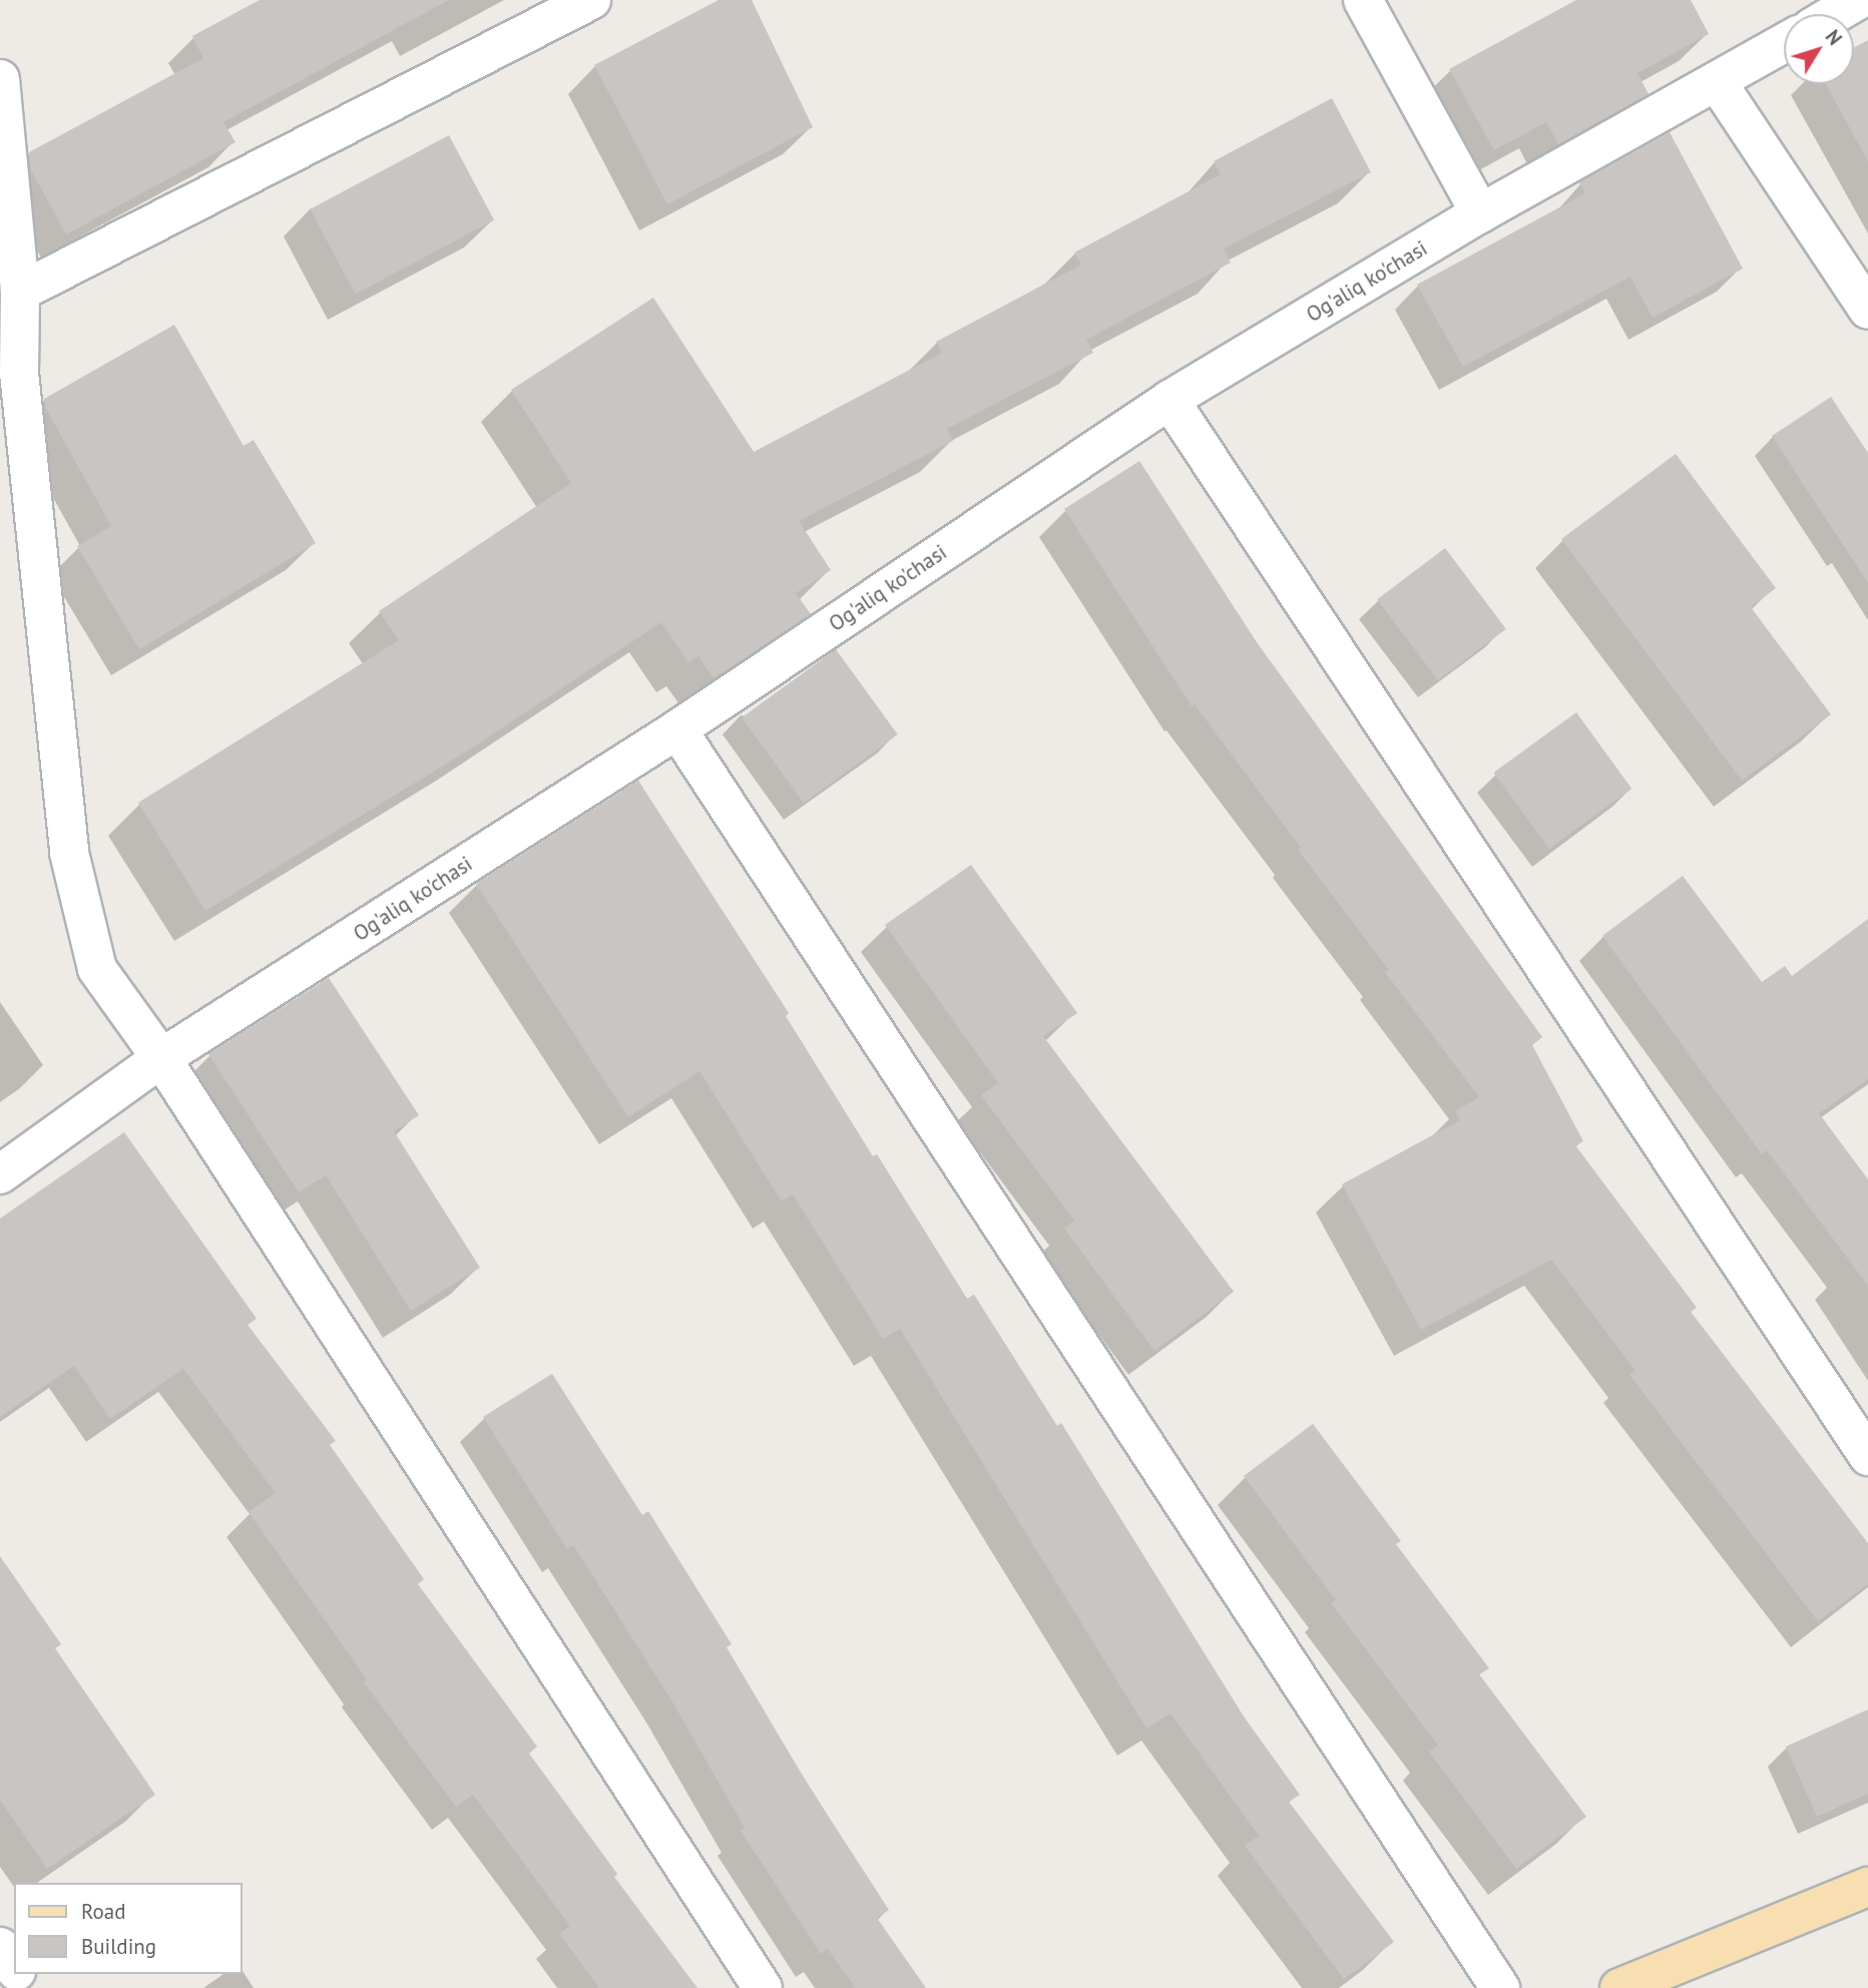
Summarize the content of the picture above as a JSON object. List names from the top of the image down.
{
  "streets": {
    "street": ["Og'aliq ko'chasi"]
  },
  "legend": ["Road", "Building"],
  "north": "top right"
}
